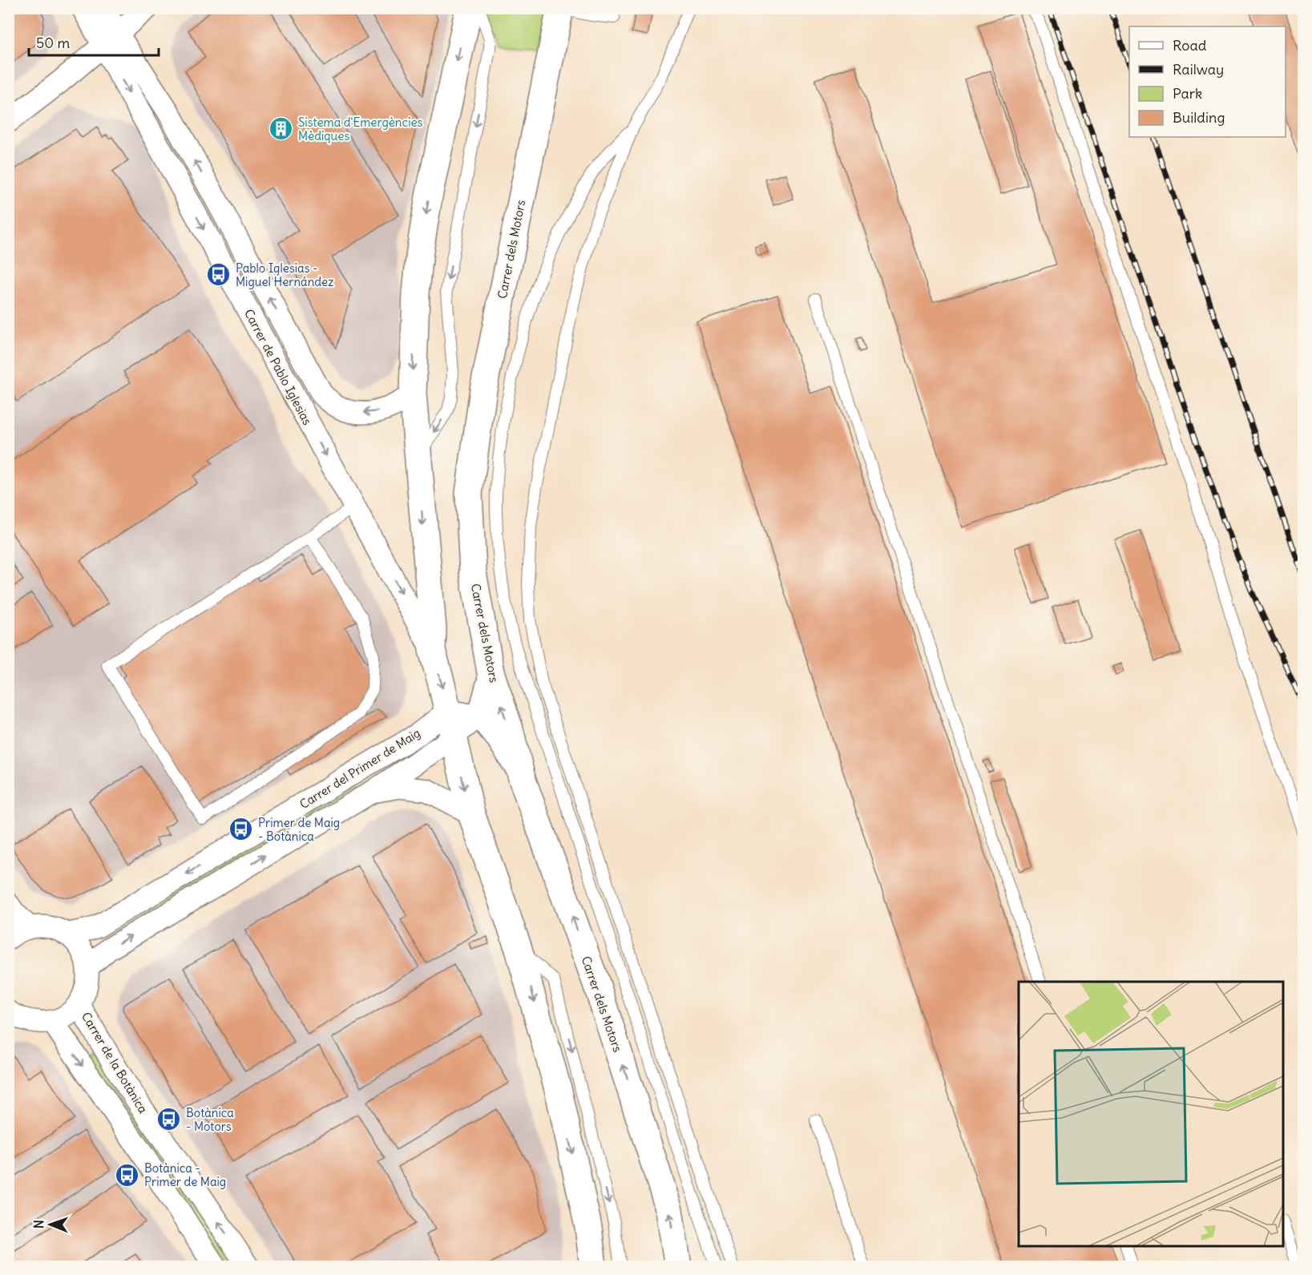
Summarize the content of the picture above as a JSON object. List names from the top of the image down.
{
  "streets": {
    "street": [
      "Carrer dels Motors",
      "Carrer de Pablo Iglesias",
      "Carrer del Primer de Maig",
      "Carrer de la Botànica"
    ]
  },
  "places": {
    "building": ["Sistema d'Emergències Mèdiques"],
    "bus stop": [
      "Pablo Iglesias - Miguel Hernández",
      "Primer de Maig - Botànica",
      "Botànica - Motors",
      "Botànica - Primer de Maig"
    ]
  },
  "legend": [
    "Road",
    "Railway",
    "Park",
    "Building"
  ],
  "scale_bar": "50 m",
  "north": "left"
}
